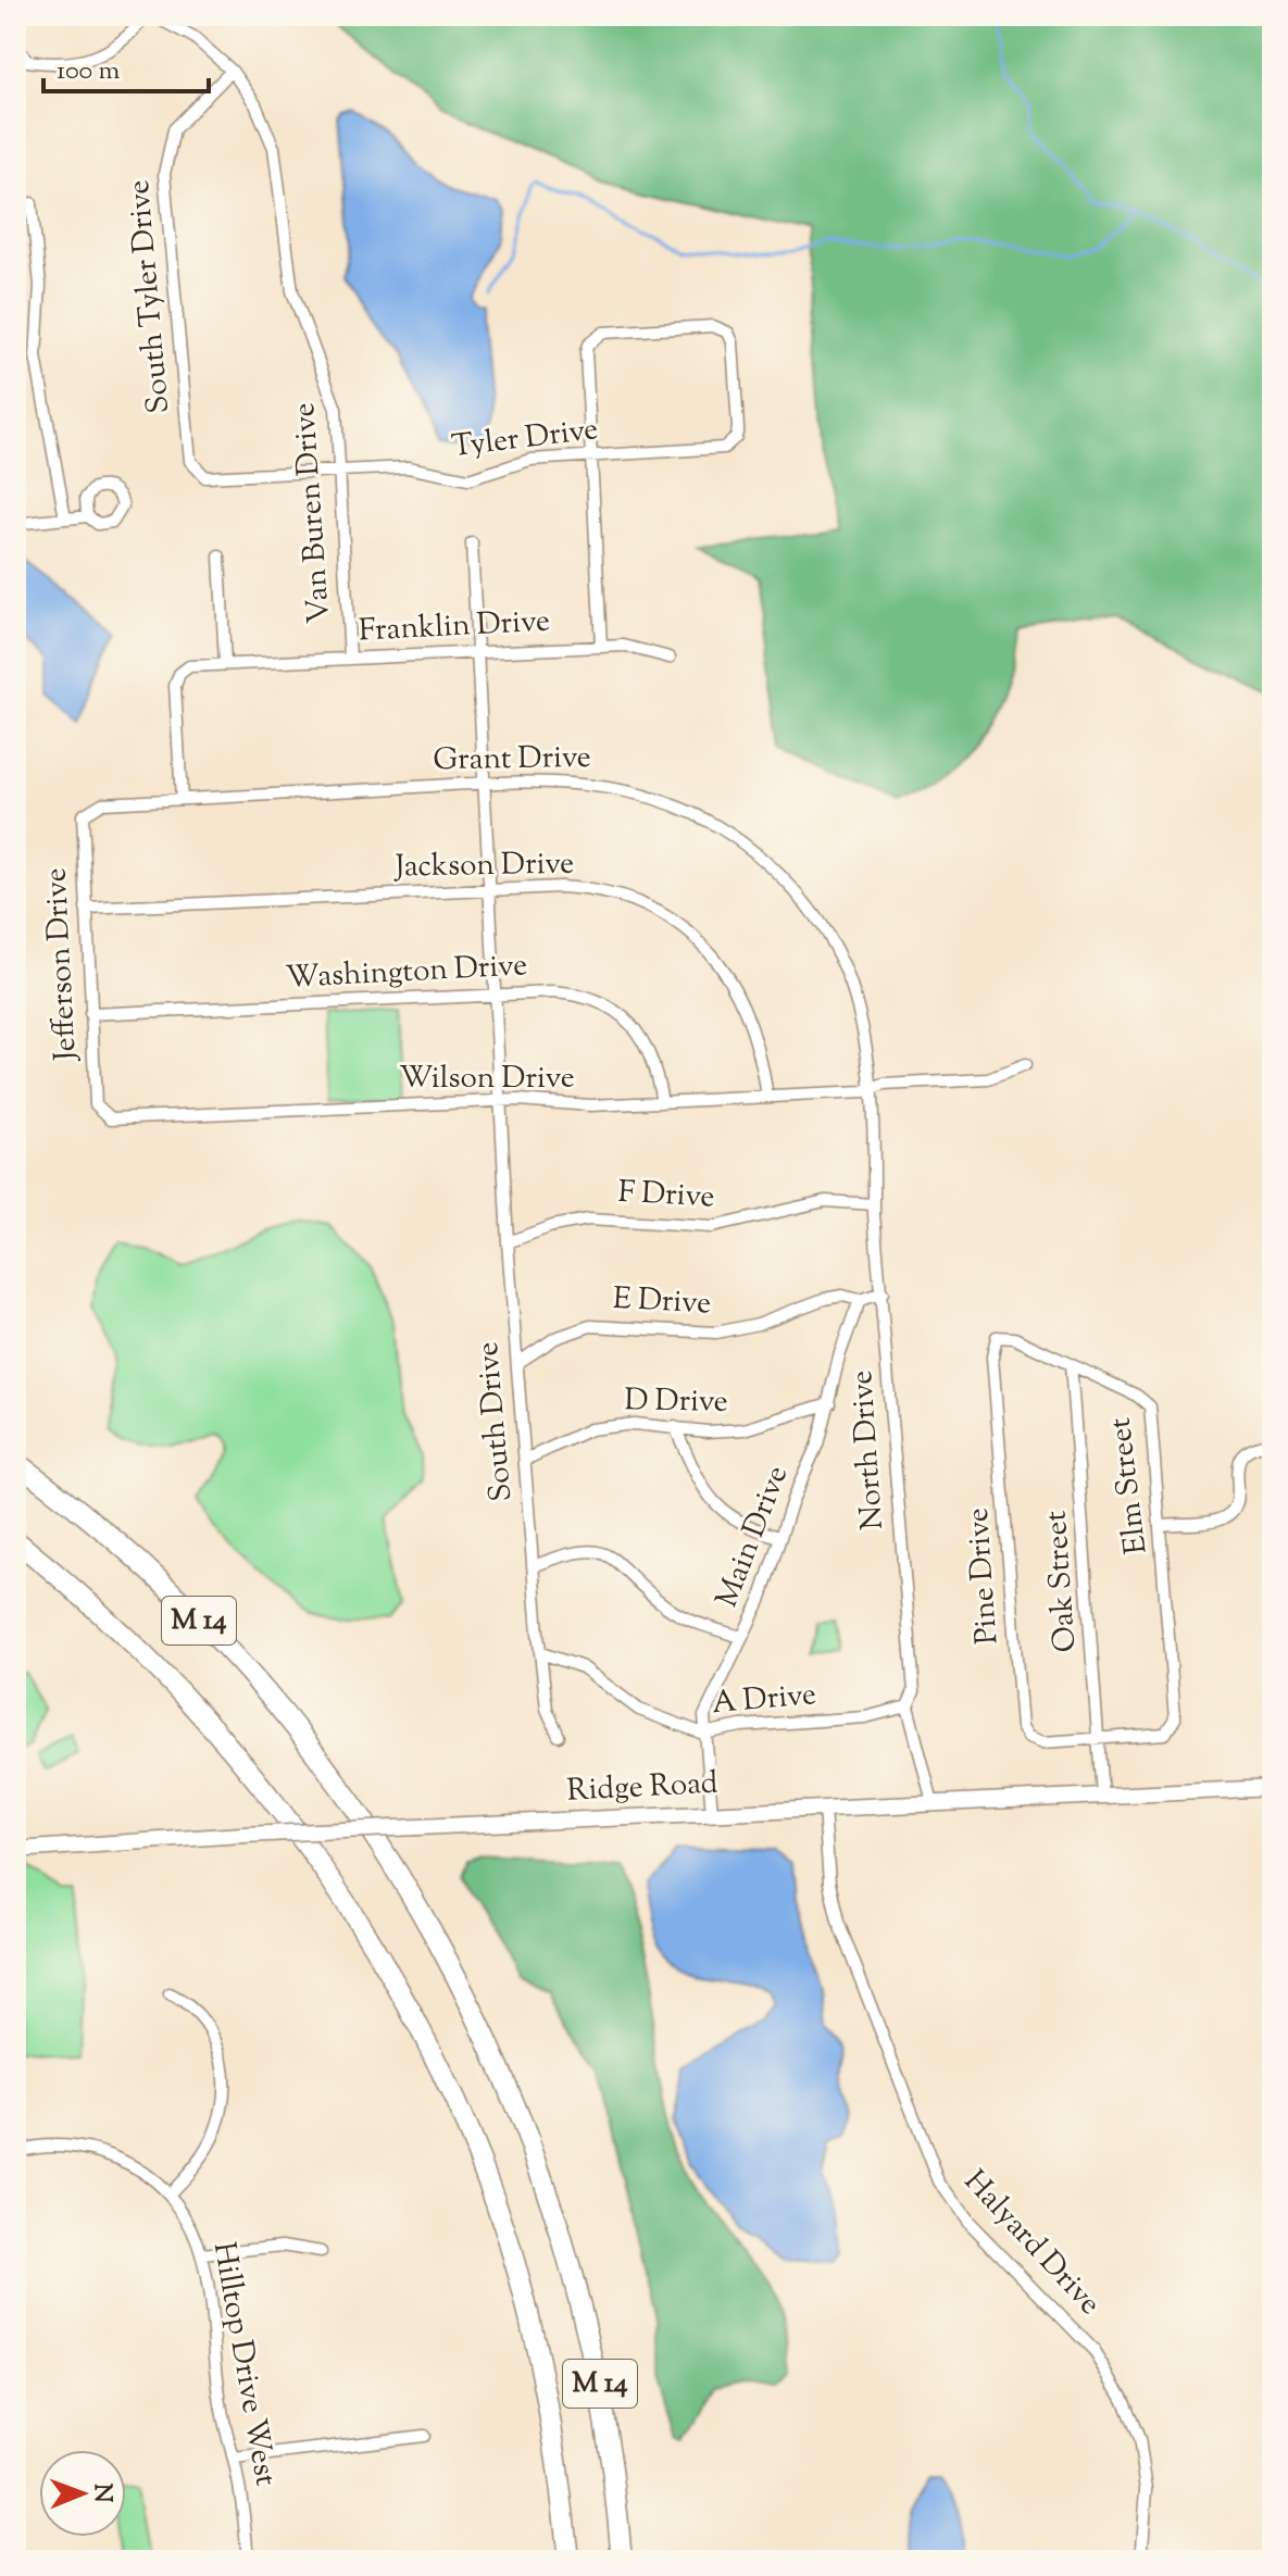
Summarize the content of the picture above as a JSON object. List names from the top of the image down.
{
  "streets": {
    "highway": ["M 14"],
    "street": [
      "South Tyler Drive",
      "Tyler Drive",
      "Van Buren Drive",
      "Franklin Drive",
      "Grant Drive",
      "Jackson Drive",
      "Jefferson Drive",
      "Washington Drive",
      "Wilson Drive",
      "F Drive",
      "E Drive",
      "D Drive",
      "South Drive",
      "North Drive",
      "Elm Street",
      "Main Drive",
      "Pine Drive",
      "Oak Street",
      "A Drive",
      "Ridge Road",
      "Halyard Drive",
      "Hilltop Drive West"
    ]
  },
  "crossings": [
    ["South Tyler Drive", "Tyler Drive"],
    ["South Tyler Drive", "Van Buren Drive"],
    ["Tyler Drive", "Van Buren Drive"],
    ["Van Buren Drive", "Franklin Drive"],
    ["Franklin Drive", "Grant Drive"],
    ["Franklin Drive", "South Drive"],
    ["Grant Drive", "Jefferson Drive"],
    ["Grant Drive", "Wilson Drive"],
    ["Grant Drive", "South Drive"],
    ["Grant Drive", "North Drive"],
    ["Jackson Drive", "Jefferson Drive"],
    ["Jackson Drive", "Wilson Drive"],
    ["Jackson Drive", "South Drive"],
    ["Jefferson Drive", "Washington Drive"],
    ["Jefferson Drive", "Wilson Drive"],
    ["Washington Drive", "Wilson Drive"],
    ["Washington Drive", "South Drive"],
    ["Wilson Drive", "South Drive"],
    ["Wilson Drive", "North Drive"],
    ["F Drive", "South Drive"],
    ["F Drive", "North Drive"],
    ["E Drive", "South Drive"],
    ["E Drive", "Main Drive"],
    ["D Drive", "South Drive"],
    ["D Drive", "Main Drive"],
    ["South Drive", "A Drive"],
    ["North Drive", "A Drive"],
    ["North Drive", "Ridge Road"],
    ["Elm Street", "Pine Drive"],
    ["Elm Street", "Oak Street"],
    ["Main Drive", "A Drive"],
    ["Main Drive", "Ridge Road"],
    ["Pine Drive", "Oak Street"],
    ["Oak Street", "Ridge Road"],
    ["Ridge Road", "Halyard Drive"]
  ],
  "scale_bar": "100 m",
  "north": "right"
}
